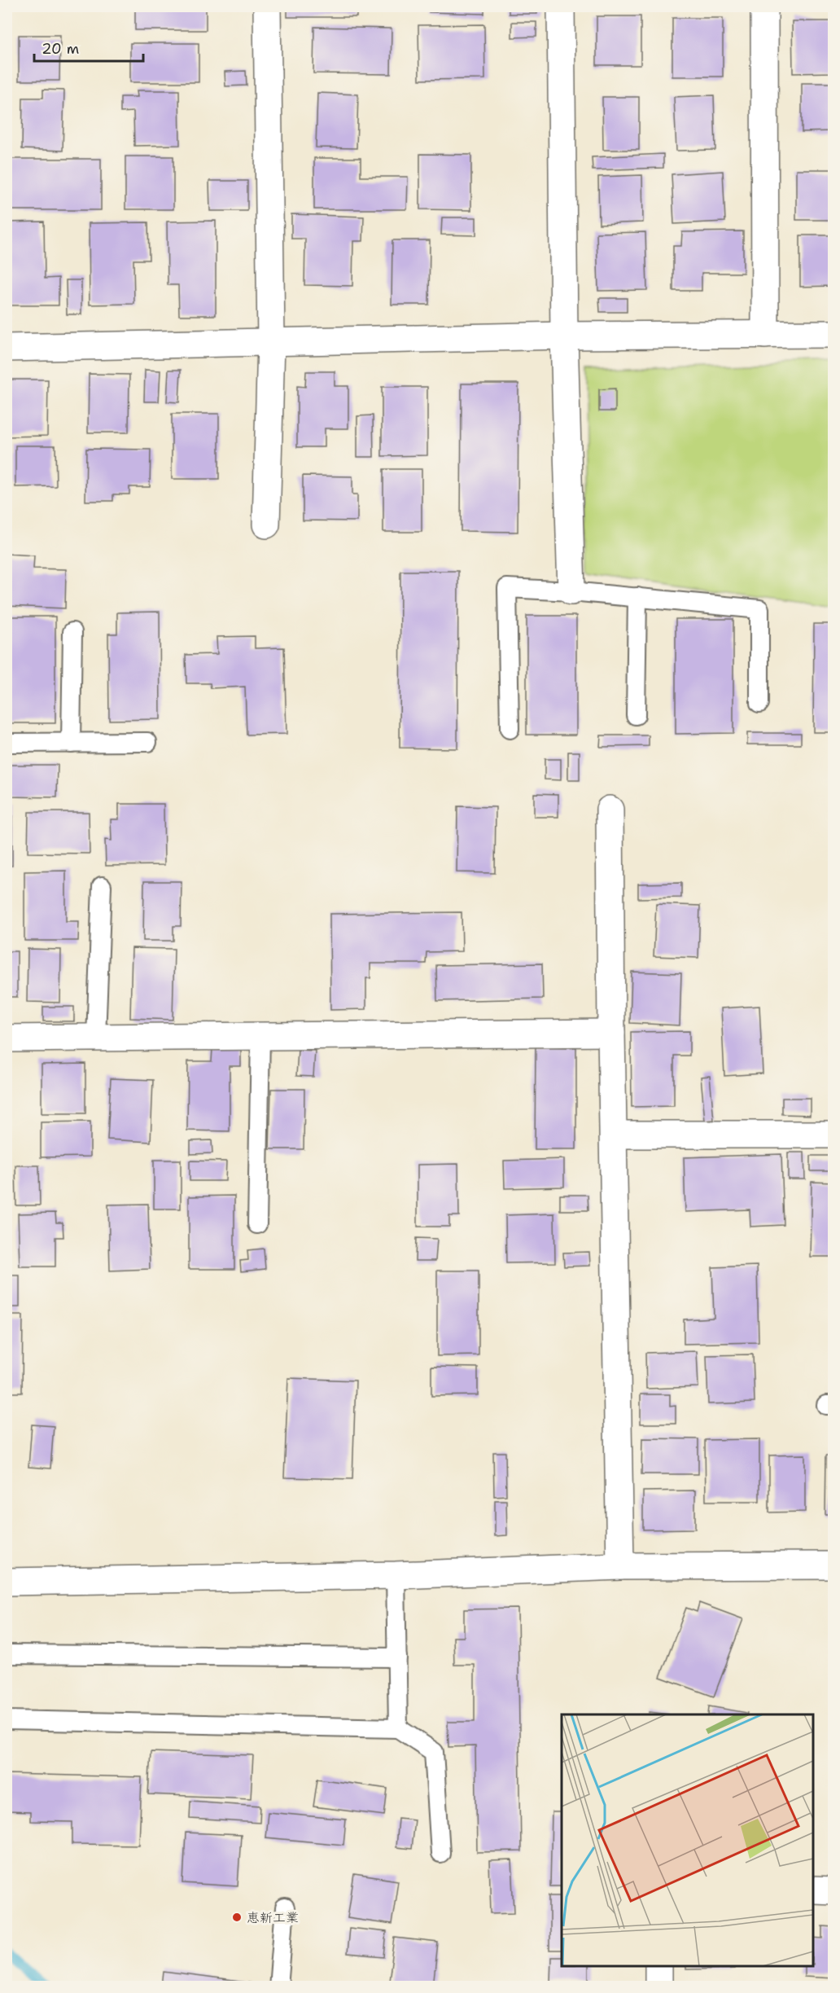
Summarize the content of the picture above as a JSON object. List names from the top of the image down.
{
  "places": ["恵新工業"],
  "scale_bar": "20 m"
}
